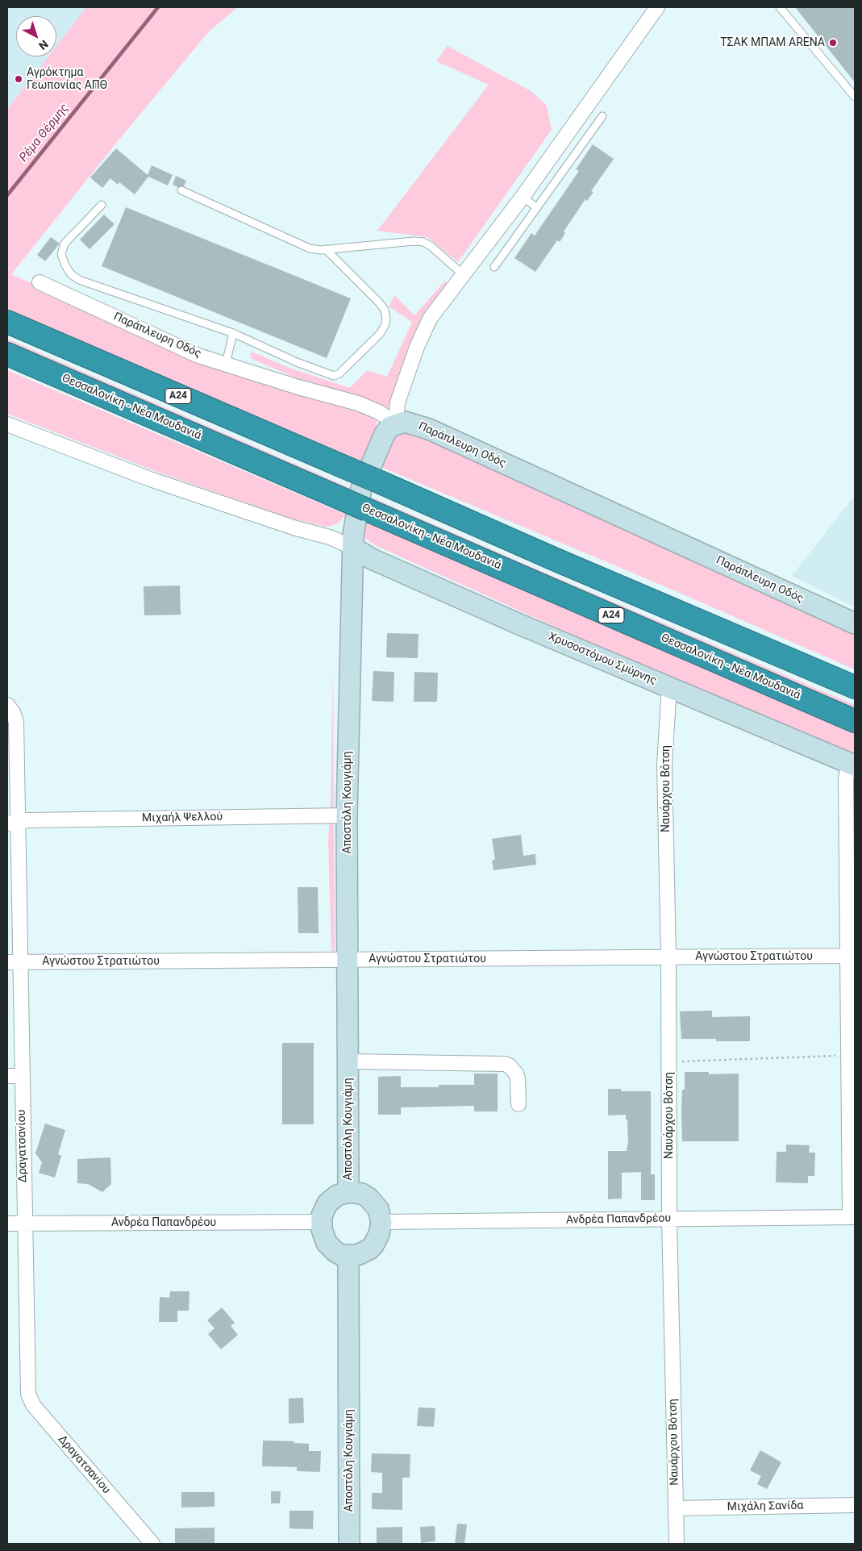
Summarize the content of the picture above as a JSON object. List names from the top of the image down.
{
  "streets": {
    "highway": ["Α24", "Θεσσαλονίκη - Νέα Μουδανιά"],
    "street": [
      "Παράπλευρη Οδός",
      "Χρυσοστόμου Σμύρνης",
      "Ναυάρχου Βότση",
      "Αποστόλη Κουγιάμη",
      "Μιχαήλ Ψελλού",
      "Αγνώστου Στρατιώτου",
      "Δραγατσανίου",
      "Ανδρέα Παπανδρέου",
      "Μιχάλη Σανίδα"
    ]
  },
  "crossings": [
    ["Παράπλευρη Οδός", "Αποστόλη Κουγιάμη"],
    ["Χρυσοστόμου Σμύρνης", "Ναυάρχου Βότση"],
    ["Χρυσοστόμου Σμύρνης", "Αποστόλη Κουγιάμη"],
    ["Ναυάρχου Βότση", "Αγνώστου Στρατιώτου"],
    ["Ναυάρχου Βότση", "Ανδρέα Παπανδρέου"],
    ["Ναυάρχου Βότση", "Μιχάλη Σανίδα"],
    ["Αποστόλη Κουγιάμη", "Μιχαήλ Ψελλού"],
    ["Αποστόλη Κουγιάμη", "Αγνώστου Στρατιώτου"],
    ["Αποστόλη Κουγιάμη", "Ανδρέα Παπανδρέου"],
    ["Μιχαήλ Ψελλού", "Δραγατσανίου"],
    ["Αγνώστου Στρατιώτου", "Δραγατσανίου"],
    ["Δραγατσανίου", "Ανδρέα Παπανδρέου"]
  ],
  "water": ["Ρέμα Θέρμης"],
  "places": ["ΤΣΑΚ ΜΠΑΜ ARENA", "Αγρόκτημα Γεωπονίας ΑΠΘ"],
  "north": "bottom right"
}
